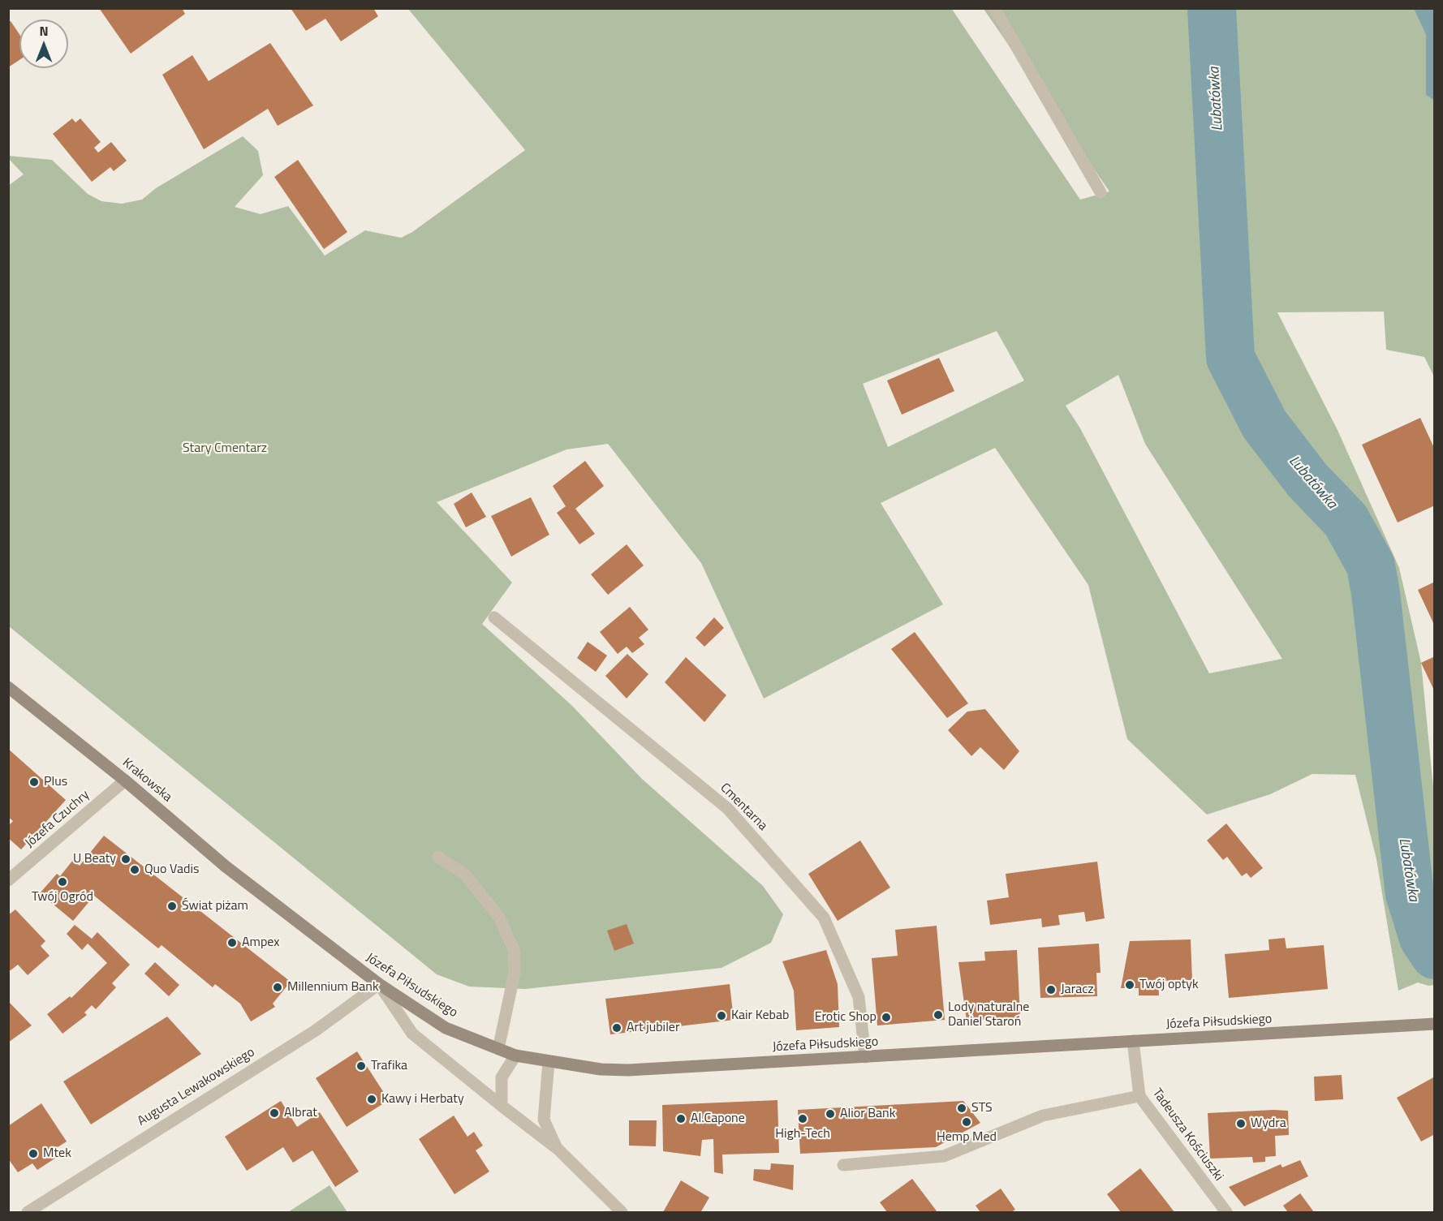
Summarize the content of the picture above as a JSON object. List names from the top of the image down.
{
  "streets": {
    "main road": ["Krakowska", "Józefa Piłsudskiego"],
    "street": [
      "Cmentarna",
      "Józefa Czuchry",
      "Augusta Lewakowskiego",
      "Tadeusza Kościuszki"
    ]
  },
  "crossings": [
    ["Krakowska", "Józefa Czuchry"],
    ["Krakowska", "Józefa Piłsudskiego"],
    ["Cmentarna", "Józefa Piłsudskiego"],
    ["Józefa Piłsudskiego", "Augusta Lewakowskiego"],
    ["Józefa Piłsudskiego", "Tadeusza Kościuszki"]
  ],
  "water": ["Lubatówka"],
  "parks": ["Stary Cmentarz"],
  "places": [
    "Plus",
    "U Beaty",
    "Quo Vadis",
    "Twój Ogród",
    "Świat piżam",
    "Ampex",
    "Twój optyk",
    "Millennium Bank",
    "Jaracz",
    "Lody naturalne Daniel Staroń",
    "Kair Kebab",
    "Erotic Shop",
    "Art jubiler",
    "Trafika",
    "Kawy i Herbaty",
    "STS",
    "Albrat",
    "Alior Bank",
    "Al.Capone",
    "High-Tech",
    "Hemp Med",
    "Wydra",
    "Mtek"
  ],
  "north": "top"
}
